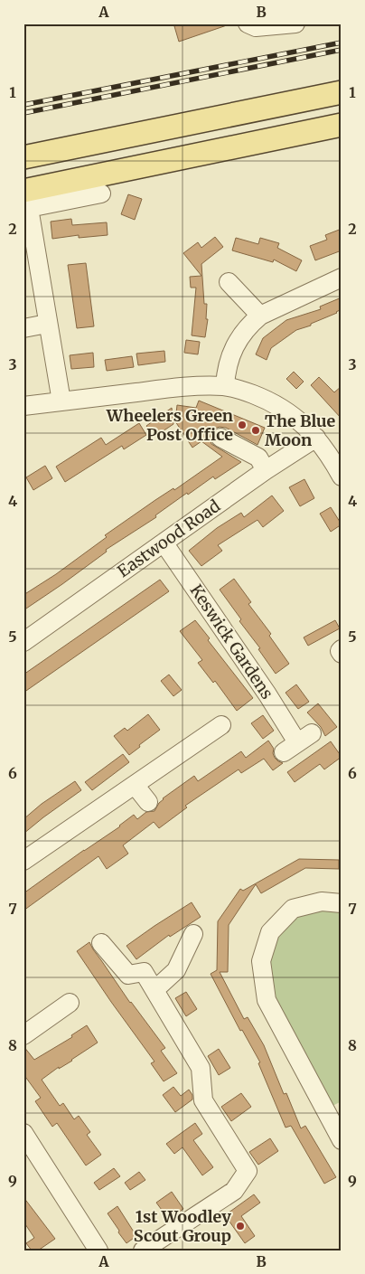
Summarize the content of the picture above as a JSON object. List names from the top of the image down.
{
  "streets": {
    "street": ["Eastwood Road", "Keswick Gardens"]
  },
  "crossings": [
    ["Eastwood Road", "Keswick Gardens"]
  ],
  "places": ["Wheelers Green Post Office", "The Blue Moon", "1st Woodley Scout Group"],
  "grid": {
    "columns": ["A", "B"],
    "rows": [
      "1",
      "2",
      "3",
      "4",
      "5",
      "6",
      "7",
      "8",
      "9"
    ]
  }
}
